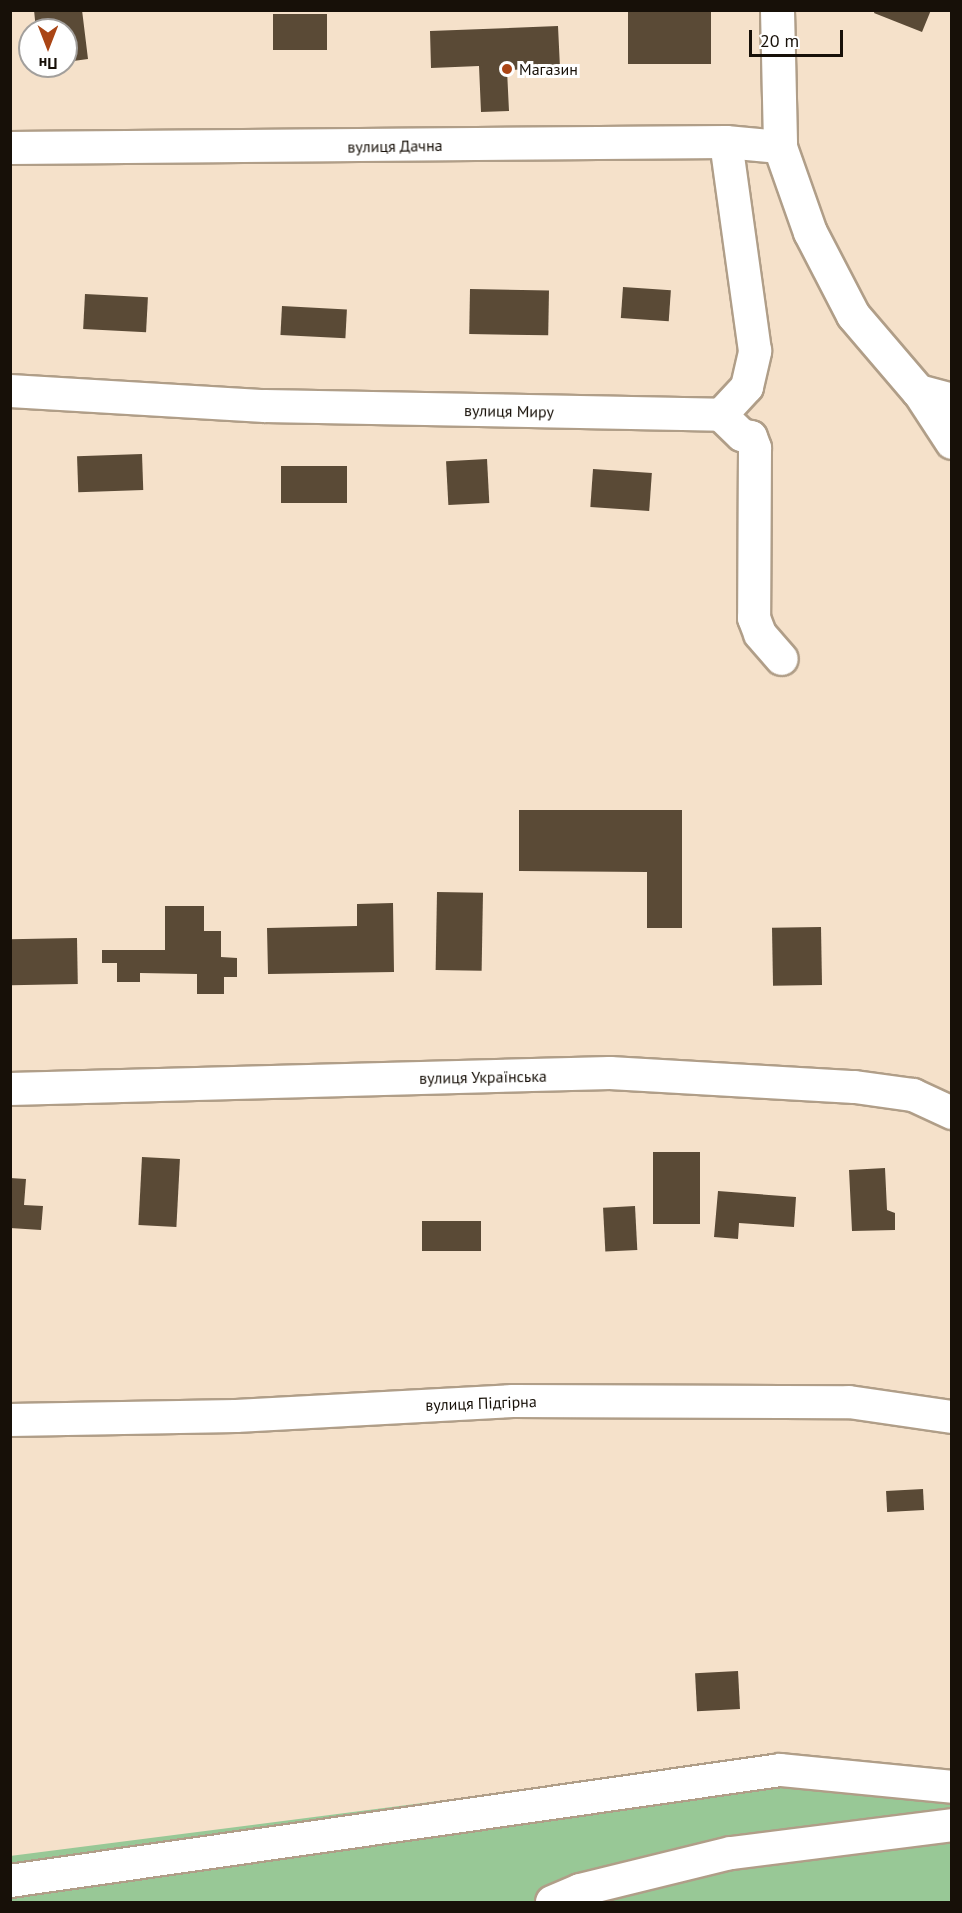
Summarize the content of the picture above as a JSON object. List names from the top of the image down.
{
  "streets": {
    "street": [
      "вулиця Дачна",
      "вулиця Миру",
      "вулиця Українська",
      "вулиця Підгірна"
    ]
  },
  "places": ["Магазин"],
  "scale_bar": "20 m",
  "north": "bottom"
}
